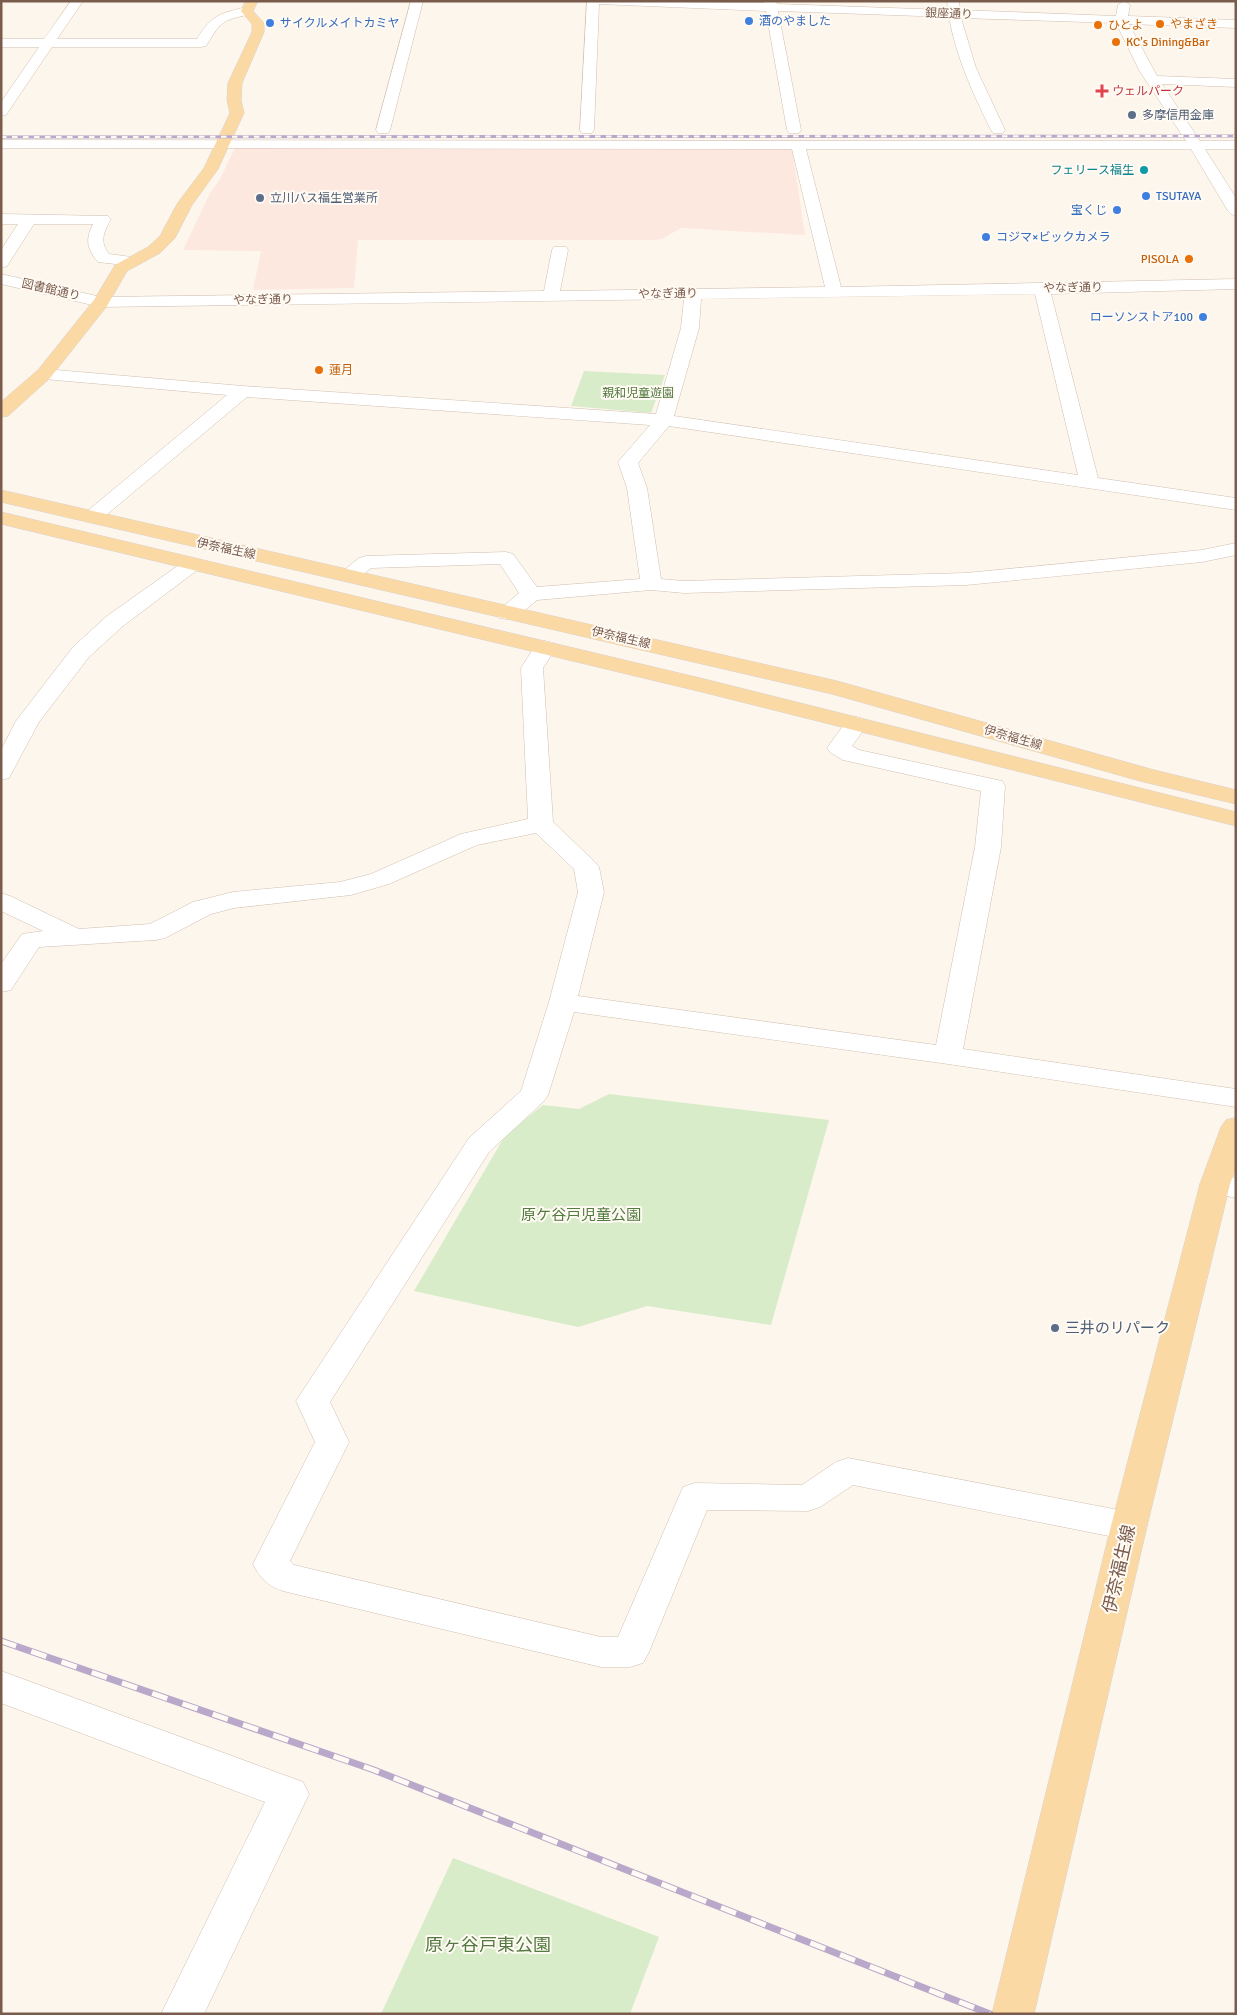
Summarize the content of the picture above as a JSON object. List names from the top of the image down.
{
  "streets": {
    "main road": ["伊奈福生線"],
    "street": ["銀座通り", "やなぎ通り", "図書館通り"]
  },
  "crossings": [
    ["やなぎ通り", "図書館通り"]
  ],
  "parks": ["親和児童遊園", "原ケ谷戸児童公園", "原ヶ谷戸東公園"],
  "places": {
    "other": [
      "酒のやました",
      "サイクルメイトカミヤ",
      "やまざき",
      "ひとよ",
      "KC's Dining&Bar",
      "多摩信用金庫",
      "フェリース福生",
      "TSUTAYA",
      "立川バス福生営業所",
      "宝くじ",
      "コジマ×ビックカメラ",
      "PISOLA",
      "ローソンストア100",
      "蓮月",
      "三井のリパーク"
    ],
    "health": ["ウェルパーク"]
  }
}
